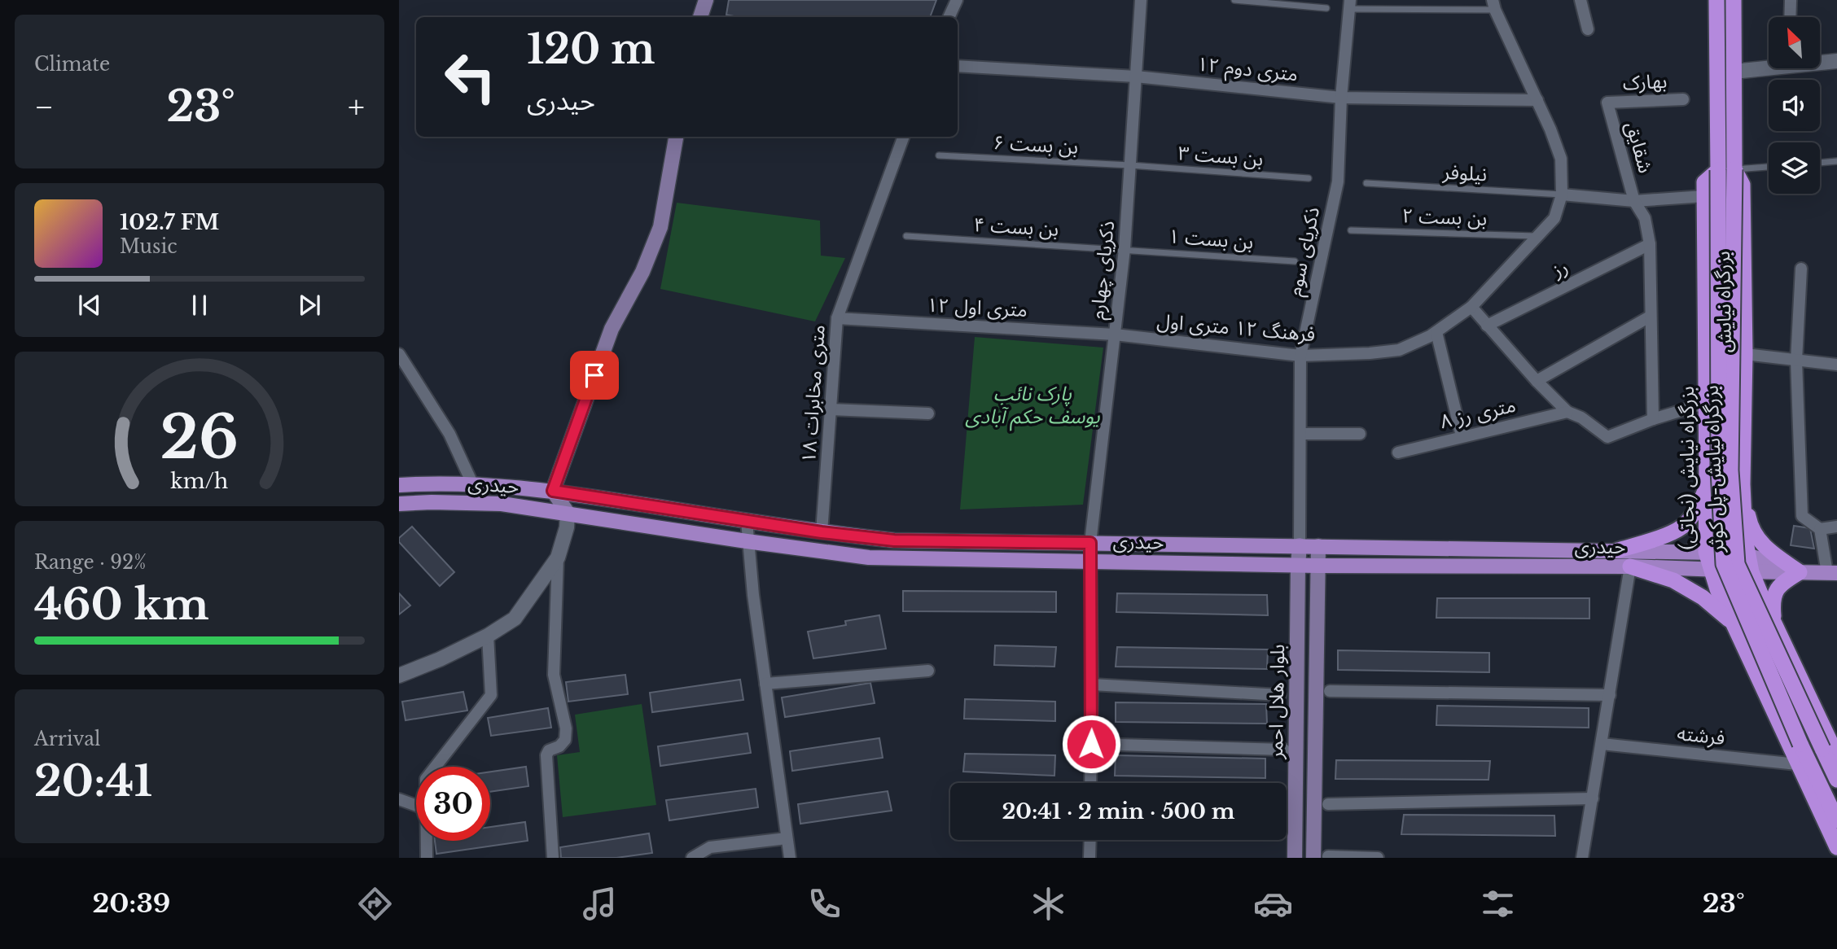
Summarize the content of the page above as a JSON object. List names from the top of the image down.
{
  "streets": {
    "highway": ["بزرگراه نیایش", "بزرگراه نیایش (نجاتی)", "بزرگراه نیایش-پل کوثر"],
    "main road": ["حیدری", "بلوار هلال احمر"],
    "street": [
      "۱۲ متری دوم",
      "بهارک",
      "شقایق",
      "ذکریای سوم",
      "رز",
      "ذکریای چهارم",
      "۱۲ متری اول",
      "فرهنگ ۱۲ متری اول",
      "۱۸ متری مخابرات",
      "۸ متری رز",
      "فرشته"
    ],
    "lane": [
      "بن بست ۶",
      "بن بست ۳",
      "نیلوفر",
      "بن بست ۲",
      "بن بست ۴",
      "بن بست ۱"
    ]
  },
  "crossings": [
    ["۱۲ متری دوم", "ذکریای سوم"],
    ["۱۲ متری دوم", "ذکریای چهارم"],
    ["۱۲ متری دوم", "فرهنگ ۱۲ متری اول"],
    ["بهارک", "شقایق"],
    ["بن بست ۶", "بن بست ۳"],
    ["بن بست ۶", "ذکریای چهارم"],
    ["شقایق", "نیلوفر"],
    ["شقایق", "فرهنگ ۱۲ متری اول"],
    ["شقایق", "بزرگراه نیایش (نجاتی)"],
    ["بن بست ۳", "ذکریای چهارم"],
    ["نیلوفر", "فرهنگ ۱۲ متری اول"],
    ["بن بست ۲", "فرهنگ ۱۲ متری اول"],
    ["بن بست ۴", "بن بست ۱"],
    ["بن بست ۴", "ذکریای چهارم"],
    ["بن بست ۱", "ذکریای چهارم"],
    ["ذکریای سوم", "فرهنگ ۱۲ متری اول"],
    ["ذکریای سوم", "حیدری"],
    ["ذکریای سوم", "بلوار هلال احمر"],
    ["ذکریای چهارم", "۱۲ متری اول"],
    ["ذکریای چهارم", "فرهنگ ۱۲ متری اول"],
    ["ذکریای چهارم", "حیدری"],
    ["بزرگراه نیایش", "بزرگراه نیایش-پل کوثر"],
    ["بزرگراه نیایش", "حیدری"],
    ["۱۲ متری اول", "فرهنگ ۱۲ متری اول"],
    ["۱۲ متری اول", "۱۸ متری مخابرات"],
    ["۱۸ متری مخابرات", "حیدری"],
    ["بزرگراه نیایش (نجاتی)", "بزرگراه نیایش-پل کوثر"],
    ["بزرگراه نیایش (نجاتی)", "حیدری"],
    ["بزرگراه نیایش (نجاتی)", "فرشته"],
    ["حیدری", "بلوار هلال احمر"]
  ],
  "parks": ["پارک نائب یوسف حکم آبادی"],
  "north": "top left",
  "page": {
    "tile": [
      "Climate",
      ["Range · 92%", "460 km"],
      ["Arrival", "20:41"]
    ],
    "turn": ["120 m", "حیدری"],
    "heat": ["−", "23°", "+"],
    "song": ["102.7 FM", "Music"],
    "limit": "30",
    "trip": "20:41 · 2 min · 500 m",
    "tabs": ["20:39", "23°"],
    "gauge": ["26", "km/h"]
  }
}
